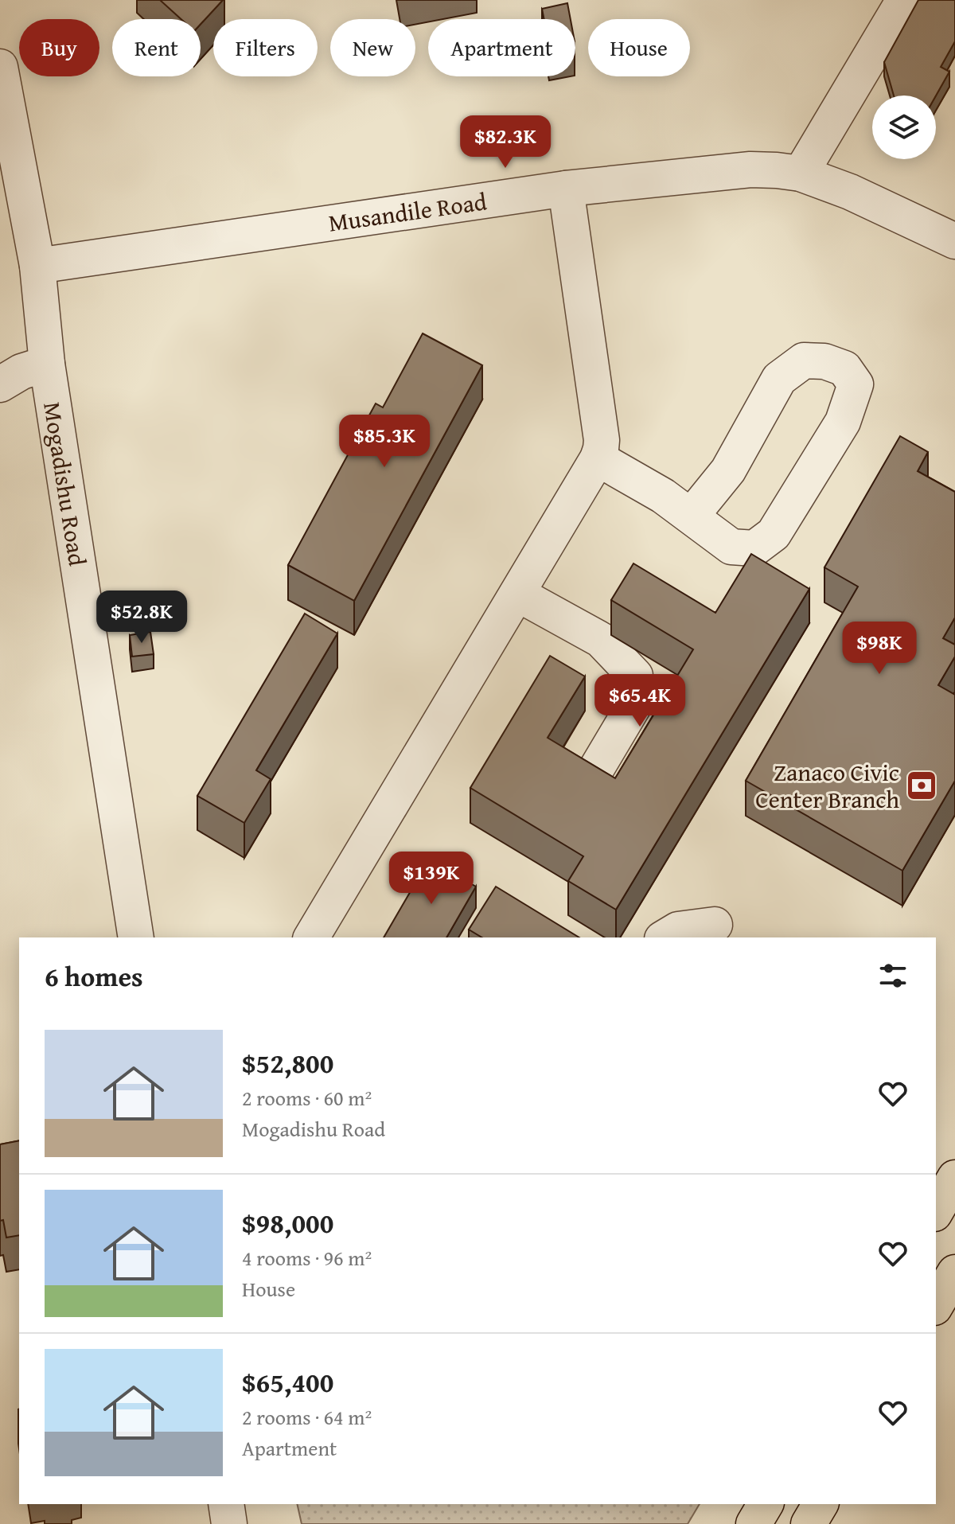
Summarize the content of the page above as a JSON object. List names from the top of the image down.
{
  "streets": {
    "street": ["Musandile Road", "Mogadishu Road"]
  },
  "crossings": [
    ["Musandile Road", "Mogadishu Road"]
  ],
  "places": {
    "bank": ["Zanaco Civic Center Branch"]
  },
  "page": {
    "chip": [
      "Buy",
      "Rent",
      "Filters",
      "New",
      "Apartment",
      "House"
    ],
    "price": [
      "$82.3K",
      "$85.3K",
      "$52.8K",
      "$98K",
      "$65.4K",
      "$139K"
    ],
    "heading": "6 homes",
    "list": [
      {
        "name": "$52,800",
        "note": "2 rooms · 60 m² · Mogadishu Road"
      },
      {
        "name": "$98,000",
        "note": "4 rooms · 96 m² · House"
      },
      {
        "name": "$65,400",
        "note": "2 rooms · 64 m² · Apartment"
      }
    ]
  }
}
